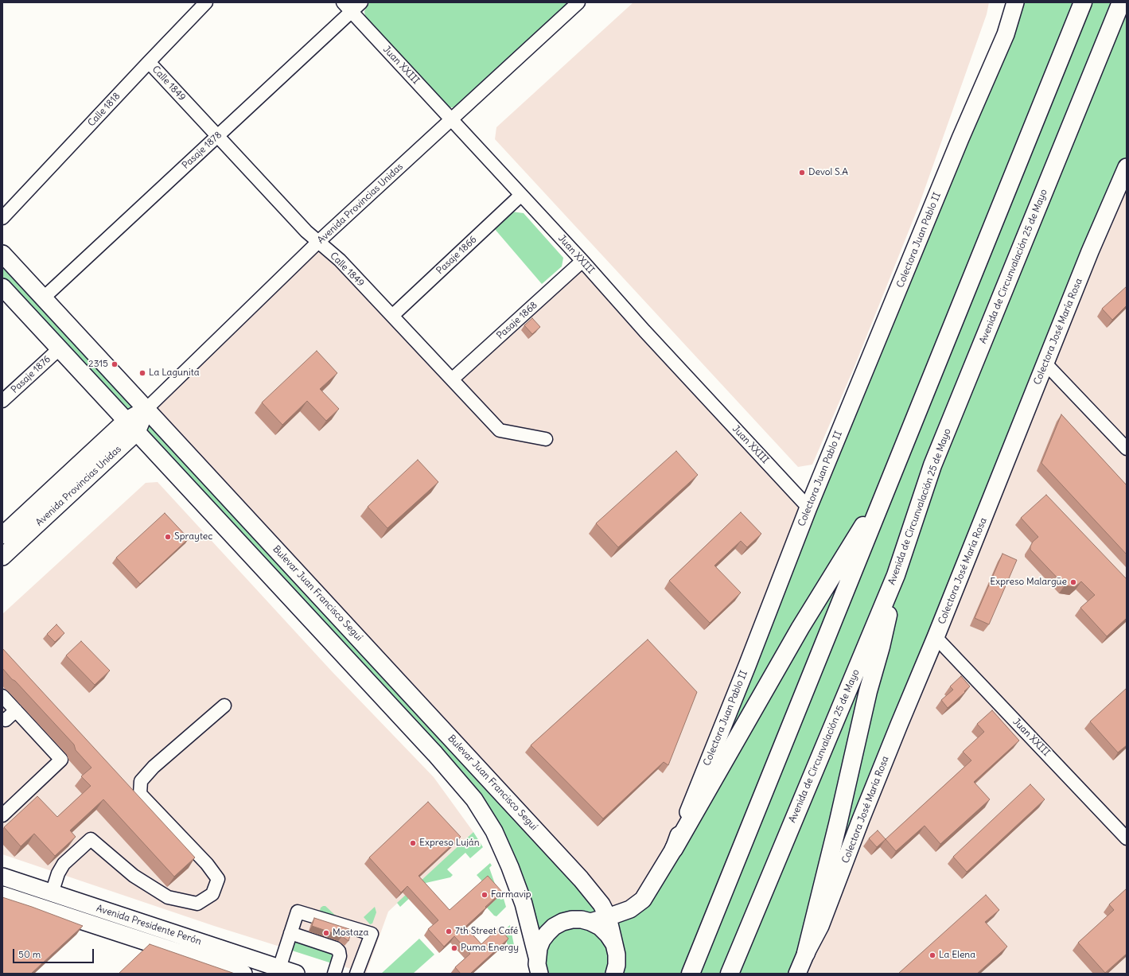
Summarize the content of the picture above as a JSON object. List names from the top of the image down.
{
  "streets": {
    "highway": ["Avenida de Circunvalación 25 de Mayo"],
    "main road": [
      "Avenida Provincias Unidas",
      "Colectora Juan Pablo II",
      "Colectora José María Rosa",
      "Bulevar Juan Francisco Seguí",
      "Avenida Presidente Perón"
    ],
    "street": [
      "Juan XXIII",
      "Calle 1849",
      "Calle 1818",
      "Pasaje 1878",
      "Pasaje 1866",
      "Pasaje 1868",
      "Pasaje 1876"
    ]
  },
  "crossings": [
    ["Juan XXIII", "Pasaje 1878"],
    ["Juan XXIII", "Avenida Provincias Unidas"],
    ["Juan XXIII", "Colectora Juan Pablo II"],
    ["Juan XXIII", "Pasaje 1866"],
    ["Juan XXIII", "Pasaje 1868"],
    ["Juan XXIII", "Colectora José María Rosa"],
    ["Calle 1849", "Calle 1818"],
    ["Calle 1849", "Pasaje 1878"],
    ["Calle 1849", "Avenida Provincias Unidas"],
    ["Calle 1849", "Pasaje 1866"],
    ["Calle 1849", "Pasaje 1868"],
    ["Pasaje 1878", "Bulevar Juan Francisco Seguí"],
    ["Avenida Provincias Unidas", "Bulevar Juan Francisco Seguí"],
    ["Colectora Juan Pablo II", "Bulevar Juan Francisco Seguí"]
  ],
  "places": [
    "Devol S.A",
    "2315",
    "La Lagunita",
    "Spraytec",
    "Expreso Malargüe",
    "Expreso Luján",
    "Farmavip",
    "7th Street Café",
    "Mostaza",
    "Puma Energy",
    "La Elena"
  ],
  "scale_bar": "50 m"
}
